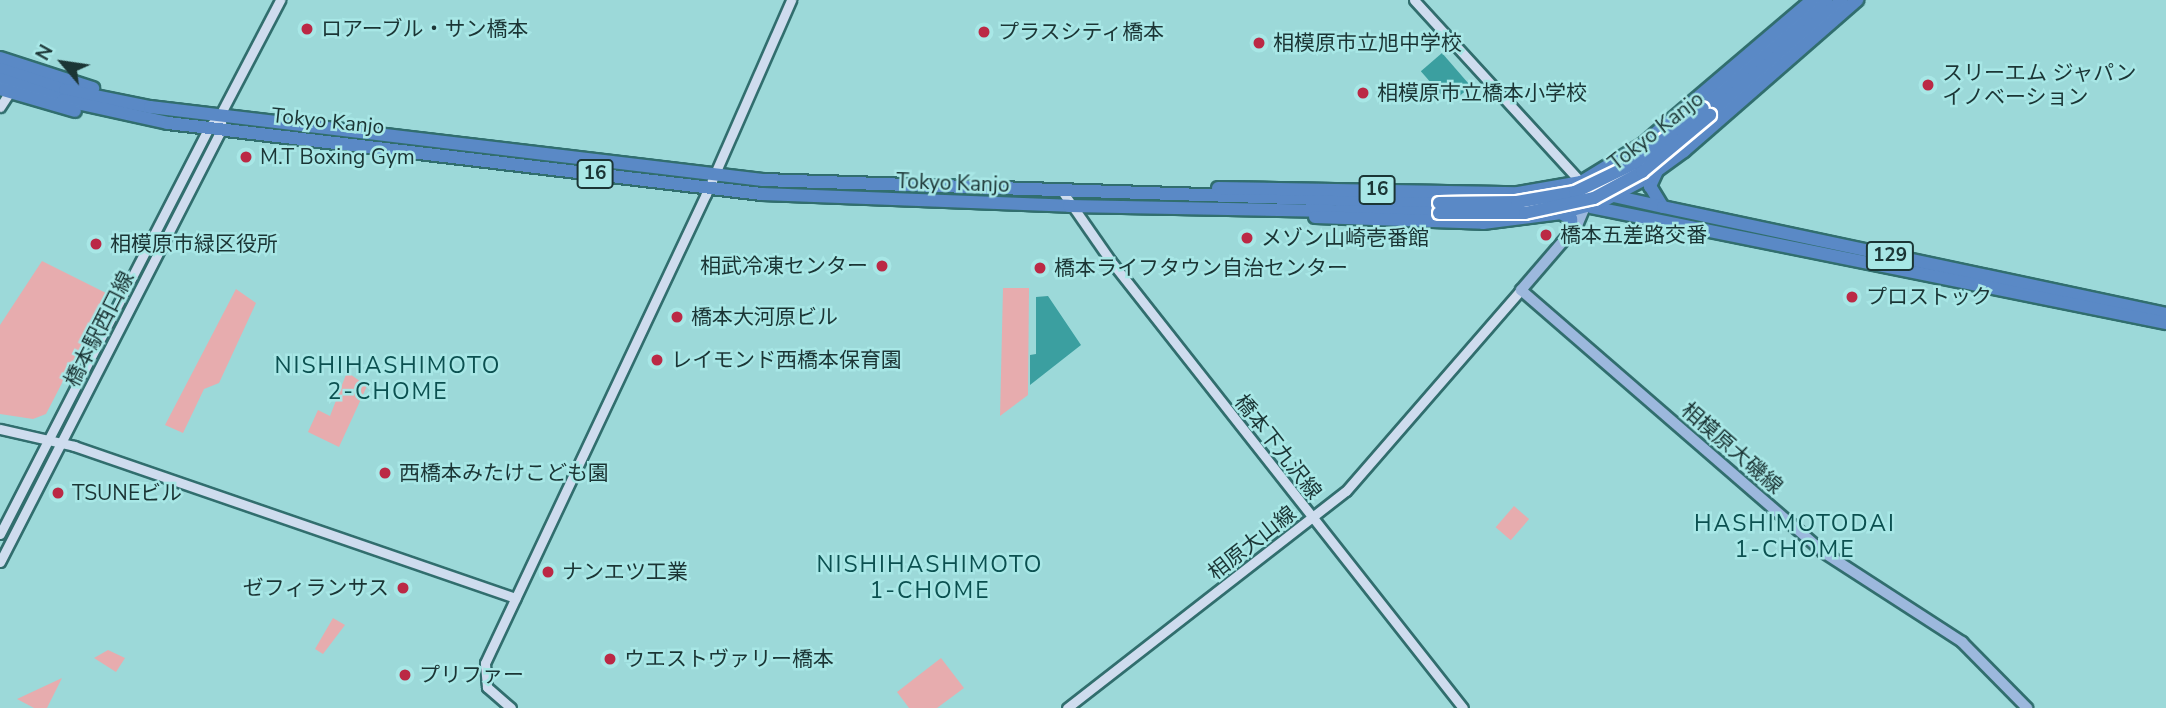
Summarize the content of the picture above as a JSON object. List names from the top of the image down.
{
  "streets": {
    "highway": ["Tokyo Kanjo", "16", "129"],
    "main road": ["相模原大磯線"],
    "street": ["橋本駅西口線", "橋本下九沢線", "相原大山線"]
  },
  "crossings": [
    ["Tokyo Kanjo", "16"],
    ["Tokyo Kanjo", "橋本駅西口線"],
    ["Tokyo Kanjo", "橋本下九沢線"],
    ["16", "129"],
    ["橋本下九沢線", "相原大山線"],
    ["相模原大磯線", "相原大山線"]
  ],
  "districts": ["NISHIHASHIMOTO 2-CHOME", "HASHIMOTODAI 1-CHOME", "NISHIHASHIMOTO 1-CHOME"],
  "places": [
    "ロアーブル・サン橋本",
    "プラスシティ橋本",
    "相模原市立旭中学校",
    "スリーエム ジャパン イノベーション",
    "相模原市立橋本小学校",
    "M.T Boxing Gym",
    "橋本五差路交番",
    "メゾン山崎壱番館",
    "相模原市緑区役所",
    "相武冷凍センター",
    "橋本ライフタウン自治センター",
    "プロストック",
    "橋本大河原ビル",
    "レイモンド西橋本保育園",
    "西橋本みたけこども園",
    "TSUNEビル",
    "ナンエツ工業",
    "ゼフィランサス",
    "ウエストヴァリー橋本",
    "プリファー"
  ],
  "north": "top left"
}
